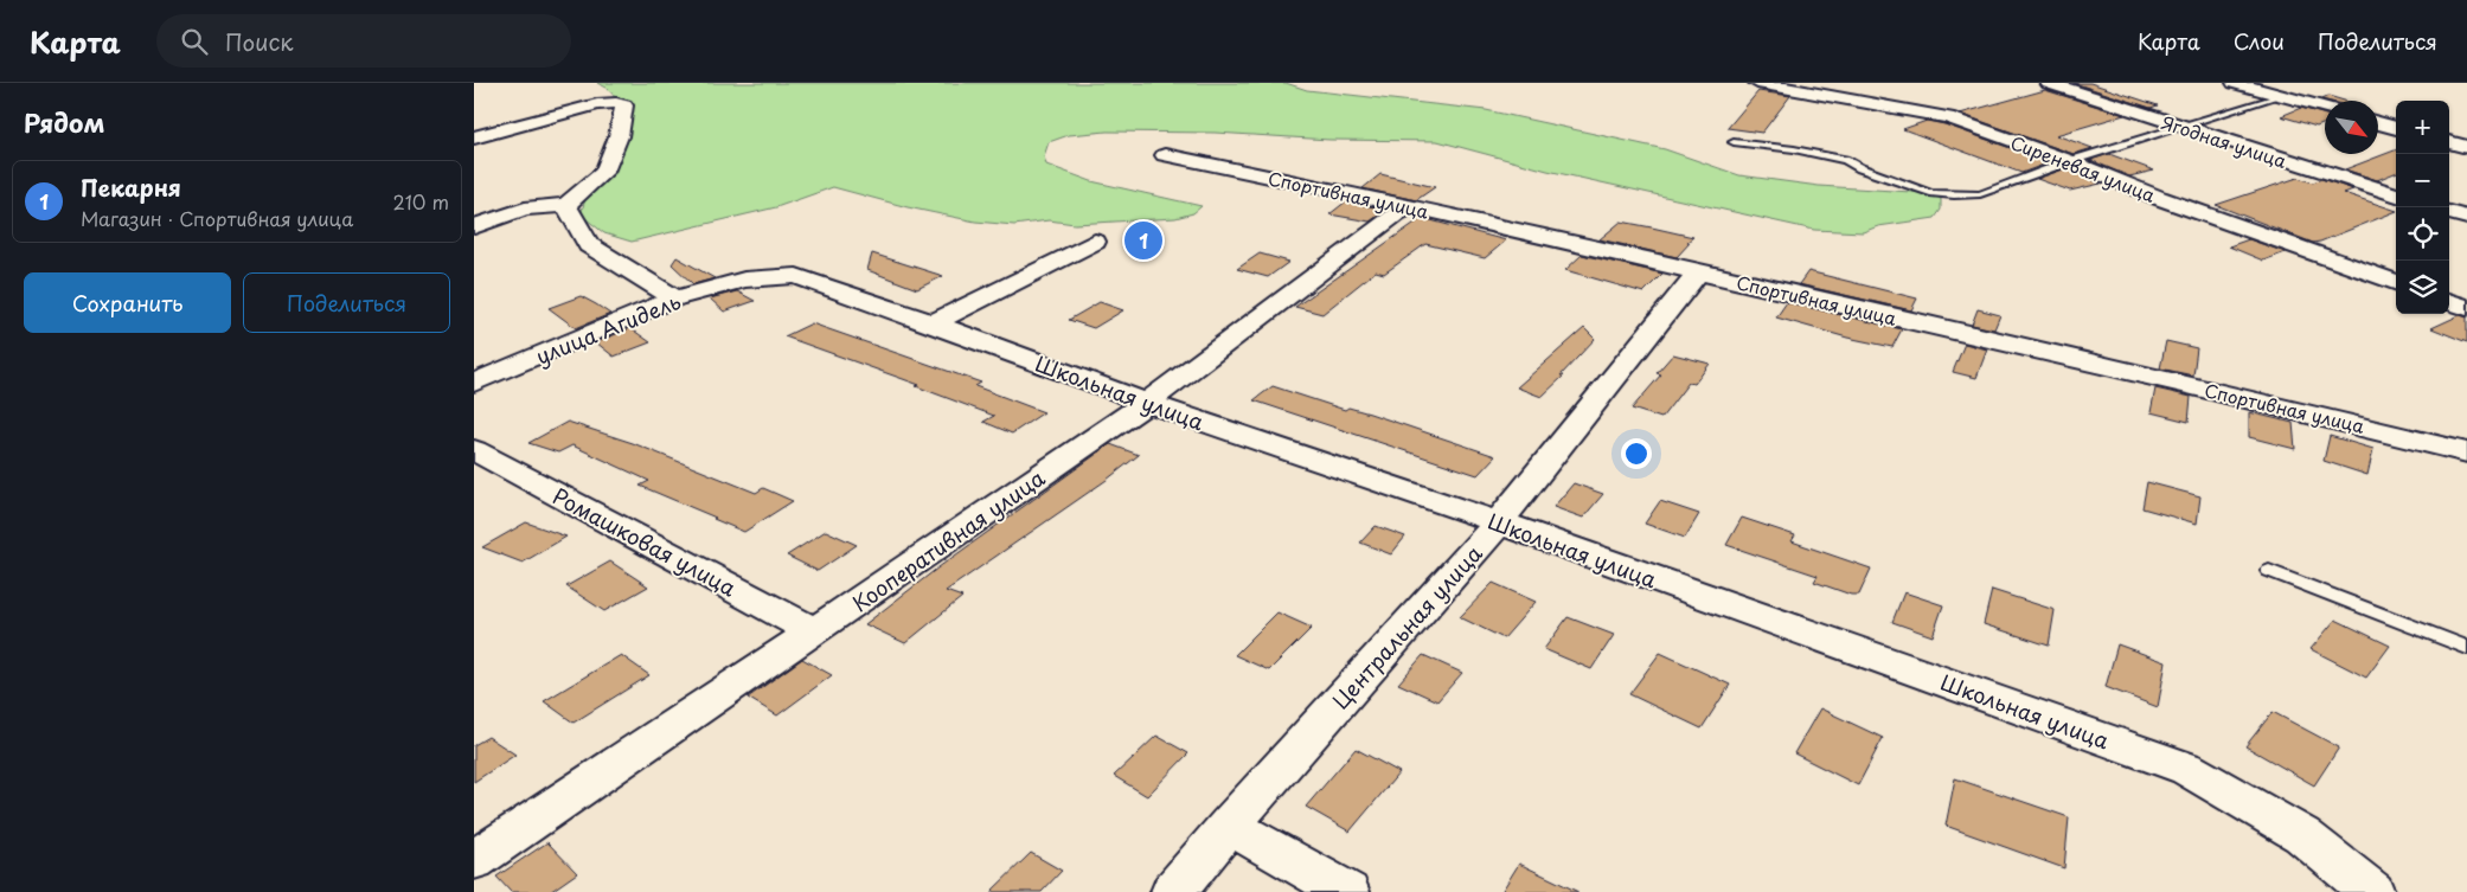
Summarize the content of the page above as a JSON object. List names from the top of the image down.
{
  "streets": {
    "street": [
      "Ягодная улица",
      "Сиреневая улица",
      "Спортивная улица",
      "улица Агидель",
      "Школьная улица",
      "Кооперативная улица",
      "Ромашковая улица",
      "Центральная улица"
    ]
  },
  "crossings": [
    ["Спортивная улица", "Кооперативная улица"],
    ["Спортивная улица", "Центральная улица"],
    ["улица Агидель", "Школьная улица"],
    ["Школьная улица", "Кооперативная улица"],
    ["Школьная улица", "Центральная улица"],
    ["Кооперативная улица", "Ромашковая улица"]
  ],
  "north": "bottom right",
  "page": {
    "header": "Карта",
    "search": "Поиск",
    "nav": ["Карта", "Слои", "Поделиться"],
    "heading": "Рядом",
    "map_buttons": ["+", "−"],
    "list": [
      {
        "mark": "1",
        "name": "Пекарня",
        "note": "Магазин · Спортивная улица",
        "value": "210 m"
      }
    ],
    "pins": "1",
    "buttons": ["Сохранить", "Поделиться"]
  }
}
